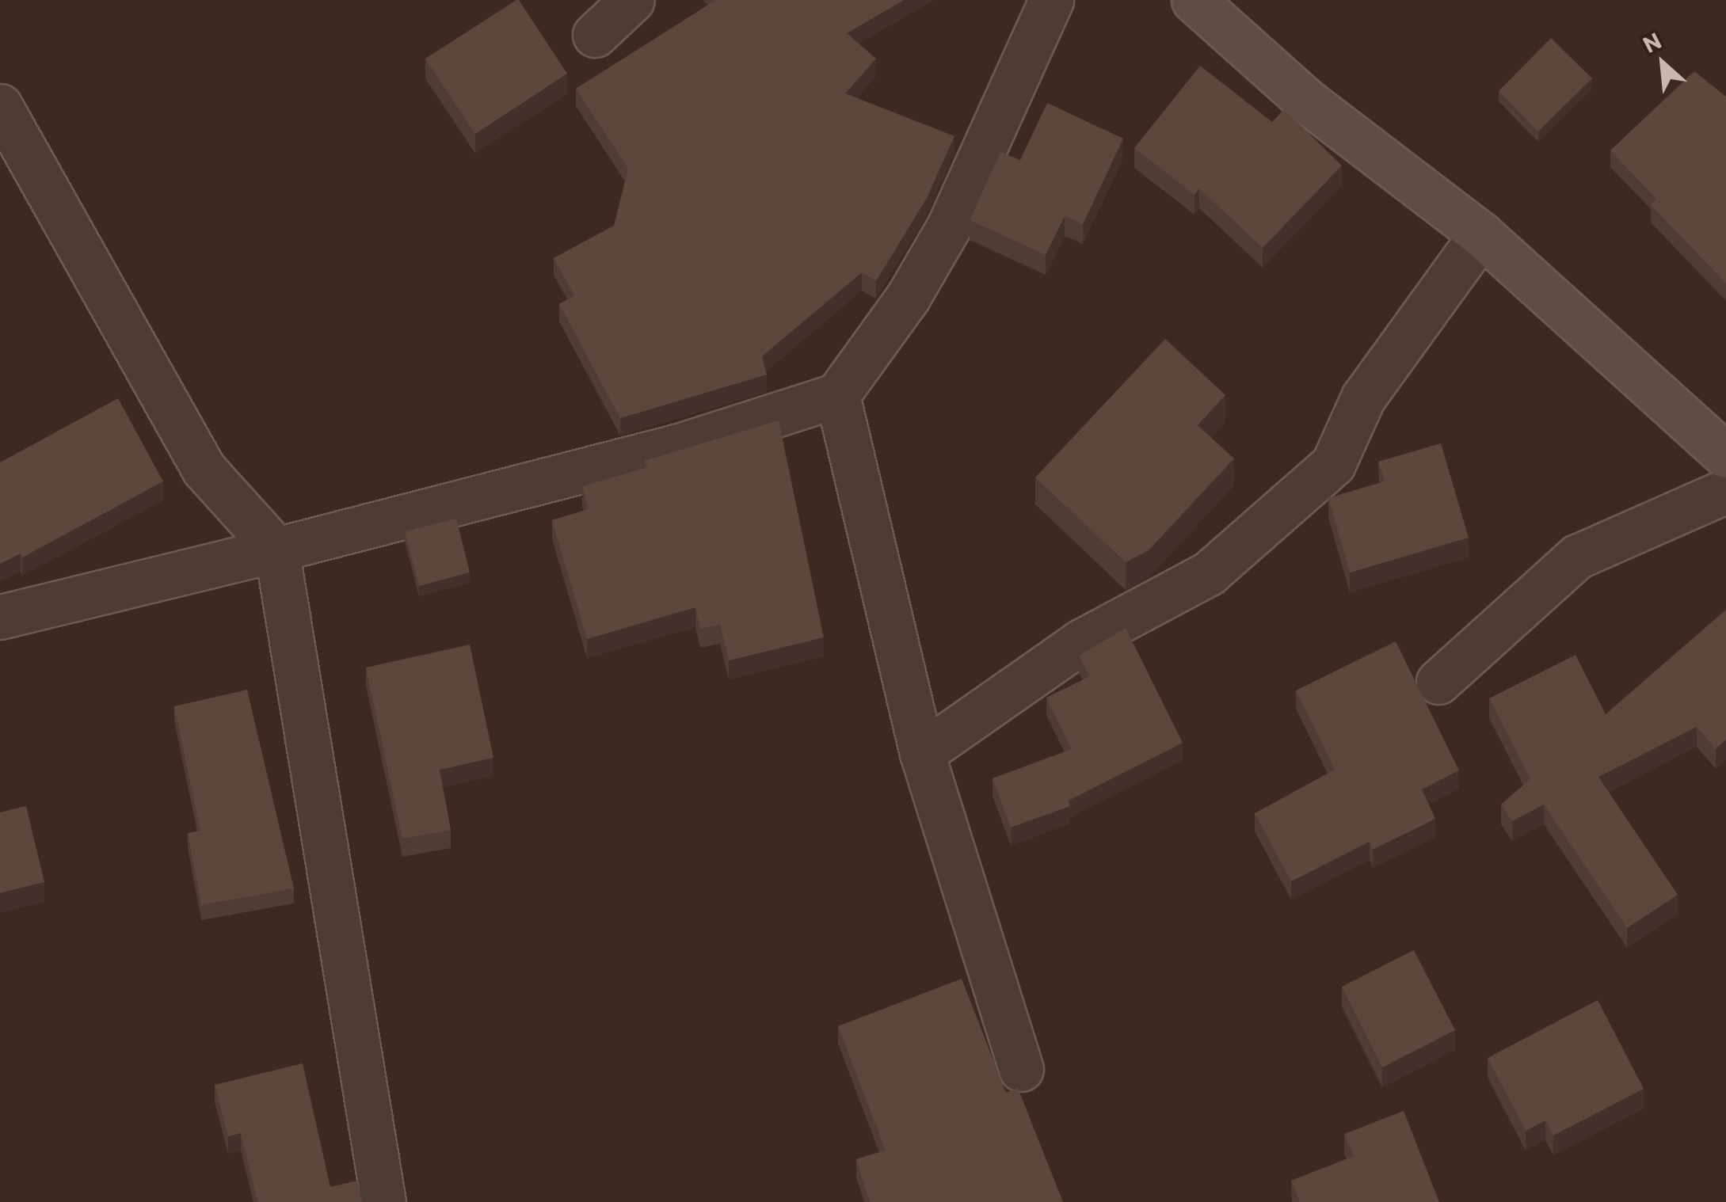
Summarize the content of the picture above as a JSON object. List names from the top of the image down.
{
  "north": "top left"
}
